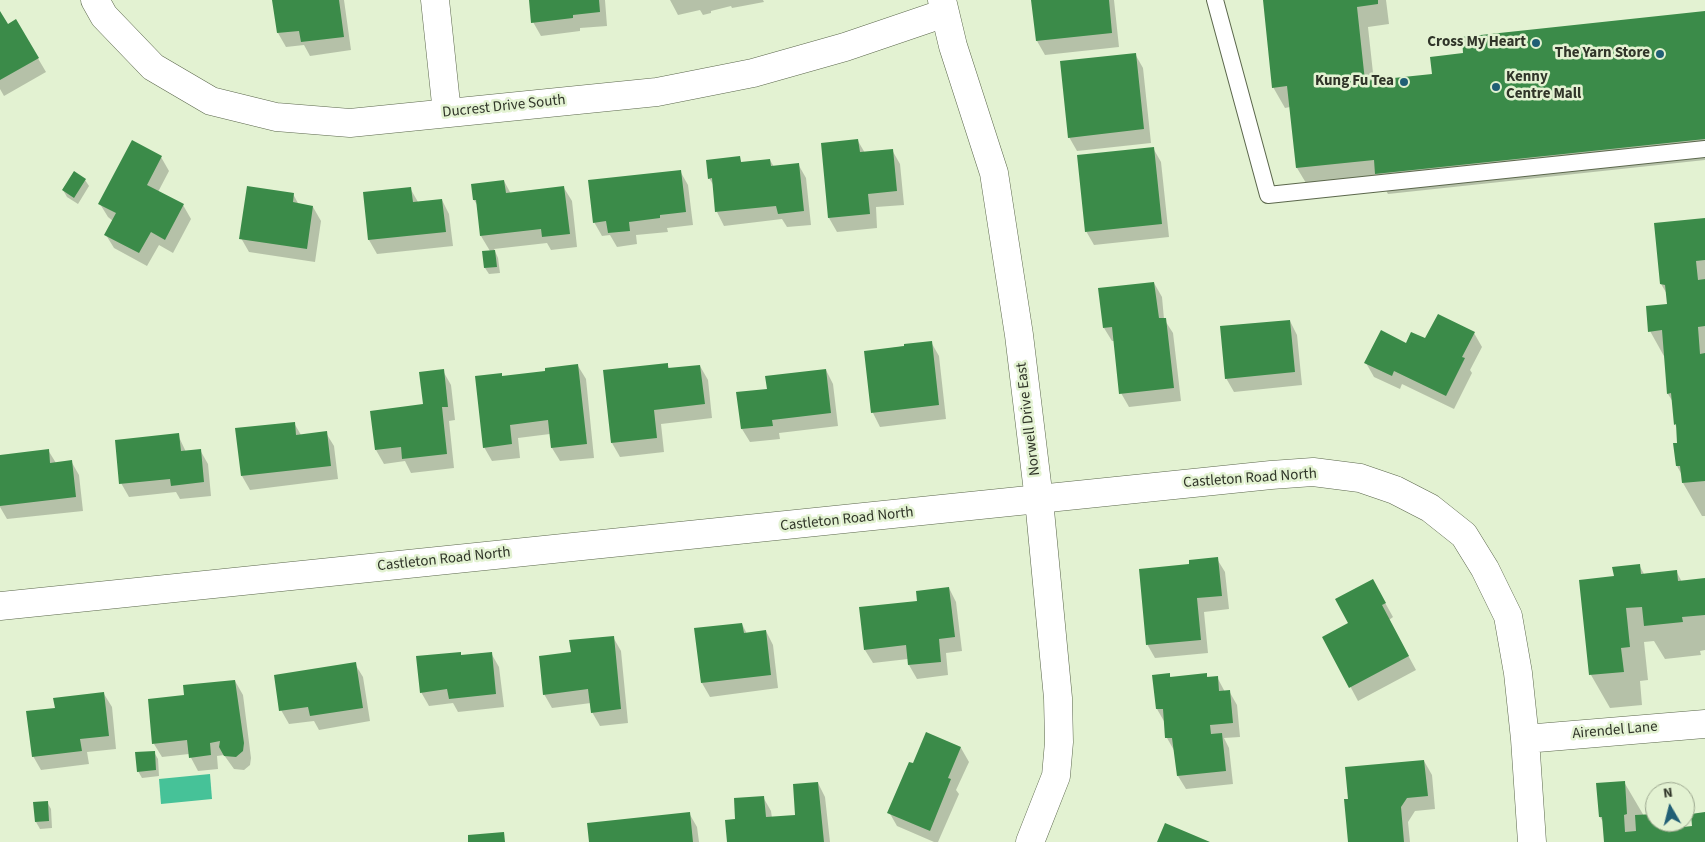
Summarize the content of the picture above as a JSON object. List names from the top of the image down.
{
  "streets": {
    "street": [
      "Ducrest Drive South",
      "Norwell Drive East",
      "Castleton Road North",
      "Airendel Lane"
    ]
  },
  "crossings": [
    ["Ducrest Drive South", "Norwell Drive East"],
    ["Norwell Drive East", "Castleton Road North"],
    ["Castleton Road North", "Airendel Lane"]
  ],
  "places": [
    "Cross My Heart",
    "The Yarn Store",
    "Kung Fu Tea",
    "Kenny Centre Mall"
  ],
  "north": "top"
}
